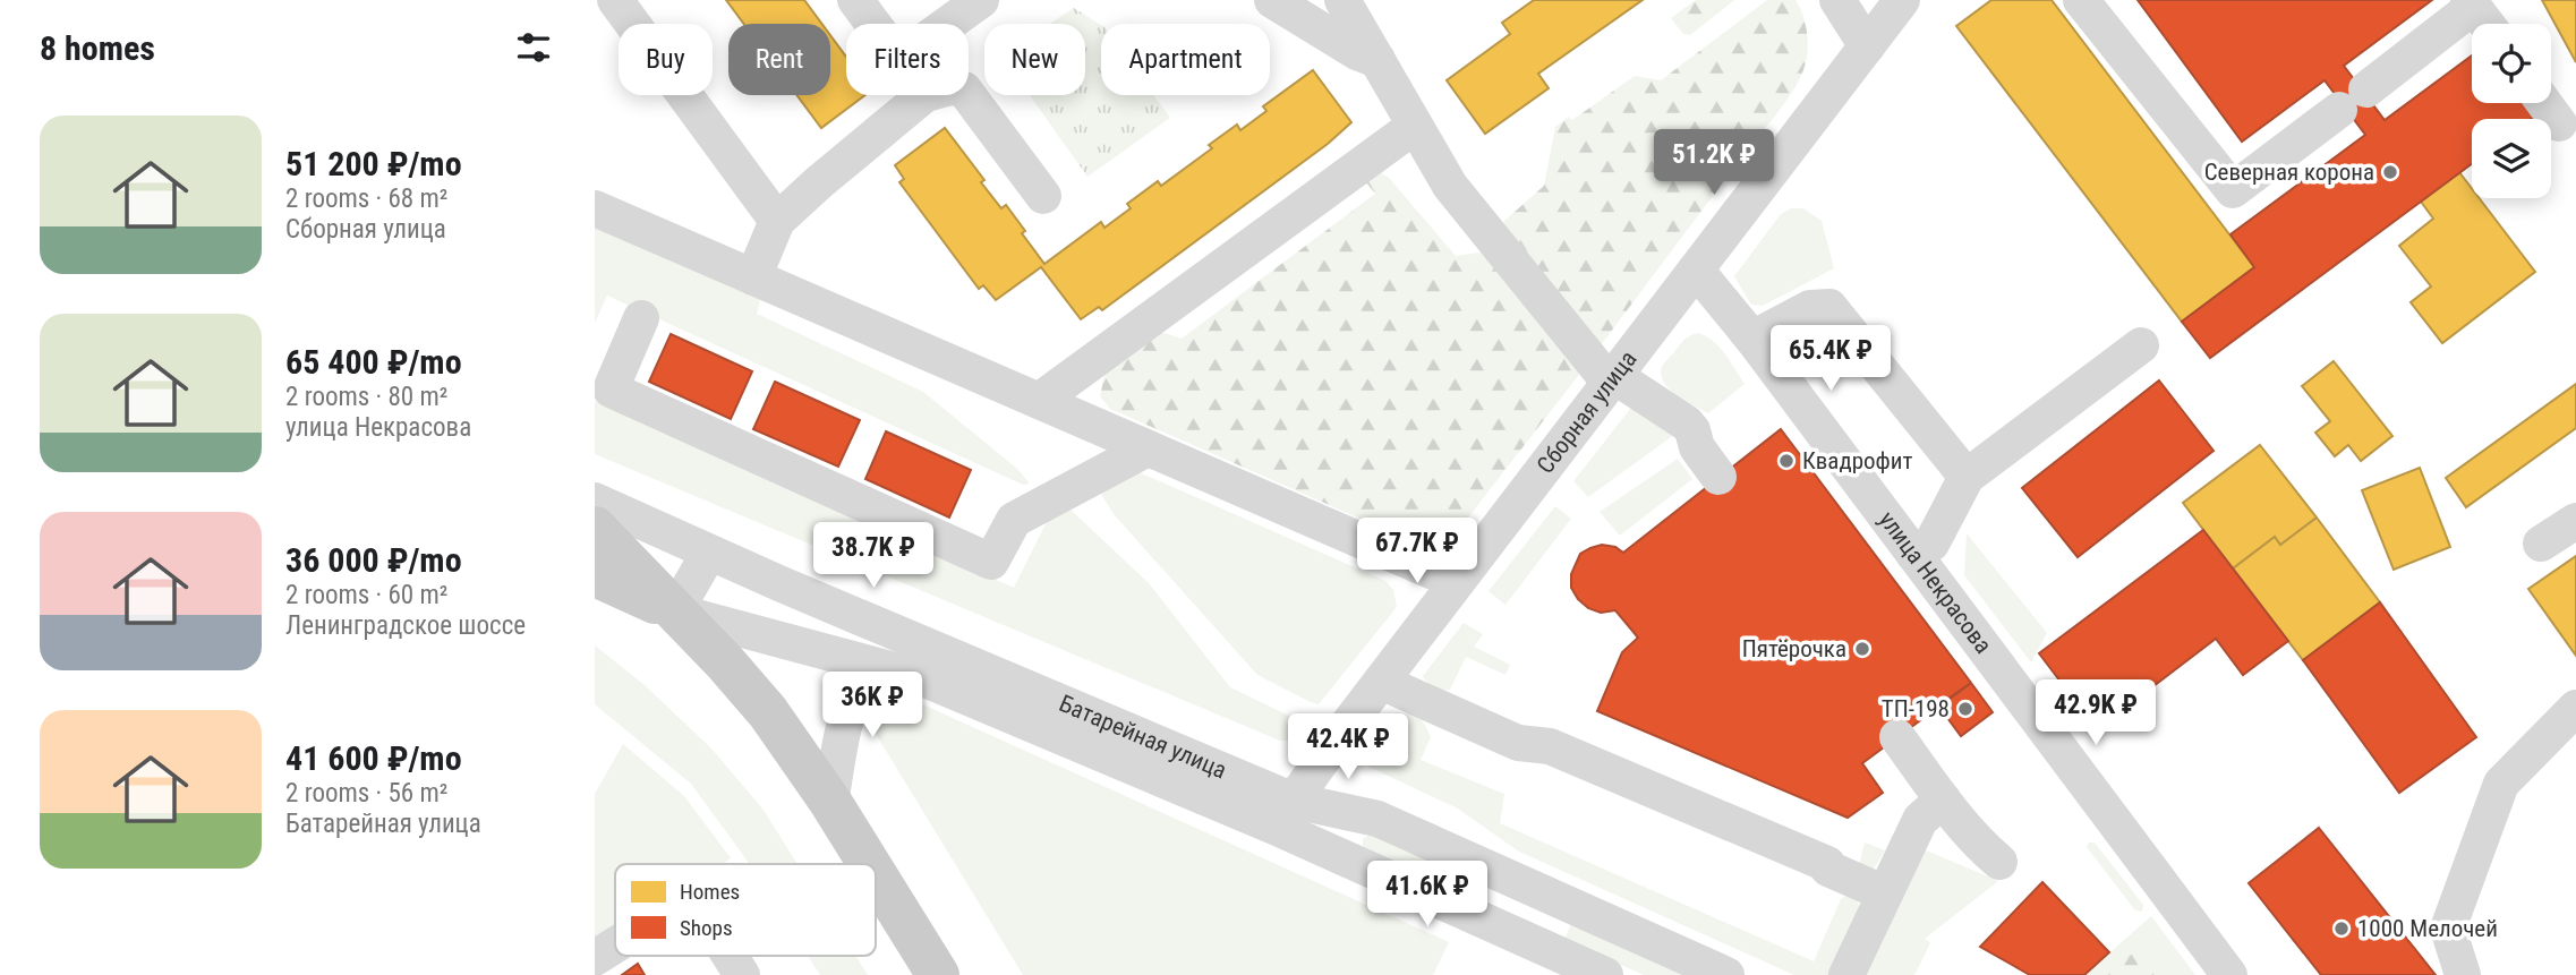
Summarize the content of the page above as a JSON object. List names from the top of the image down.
{
  "streets": {
    "street": ["Сборная улица", "улица Некрасова", "Батарейная улица"]
  },
  "crossings": [
    ["Сборная улица", "улица Некрасова"],
    ["Сборная улица", "Батарейная улица"]
  ],
  "places": [
    "Северная корона",
    "Квадрофит",
    "Пятёрочка",
    "ТП-198",
    "1000 Мелочей"
  ],
  "legend": ["Homes", "Shops"],
  "page": {
    "heading": "8 homes",
    "chip": [
      "Buy",
      "Rent",
      "Filters",
      "New",
      "Apartment"
    ],
    "list": [
      {
        "name": "51 200 ₽/mo",
        "note": "2 rooms · 68 m² · Сборная улица"
      },
      {
        "name": "65 400 ₽/mo",
        "note": "2 rooms · 80 m² · улица Некрасова"
      },
      {
        "name": "36 000 ₽/mo",
        "note": "2 rooms · 60 m² · Ленинградское шоссе"
      },
      {
        "name": "41 600 ₽/mo",
        "note": "2 rooms · 56 m² · Батарейная улица"
      }
    ],
    "price": [
      "51.2K ₽",
      "65.4K ₽",
      "67.7K ₽",
      "38.7K ₽",
      "36K ₽",
      "42.9K ₽",
      "42.4K ₽",
      "41.6K ₽"
    ]
  }
}
